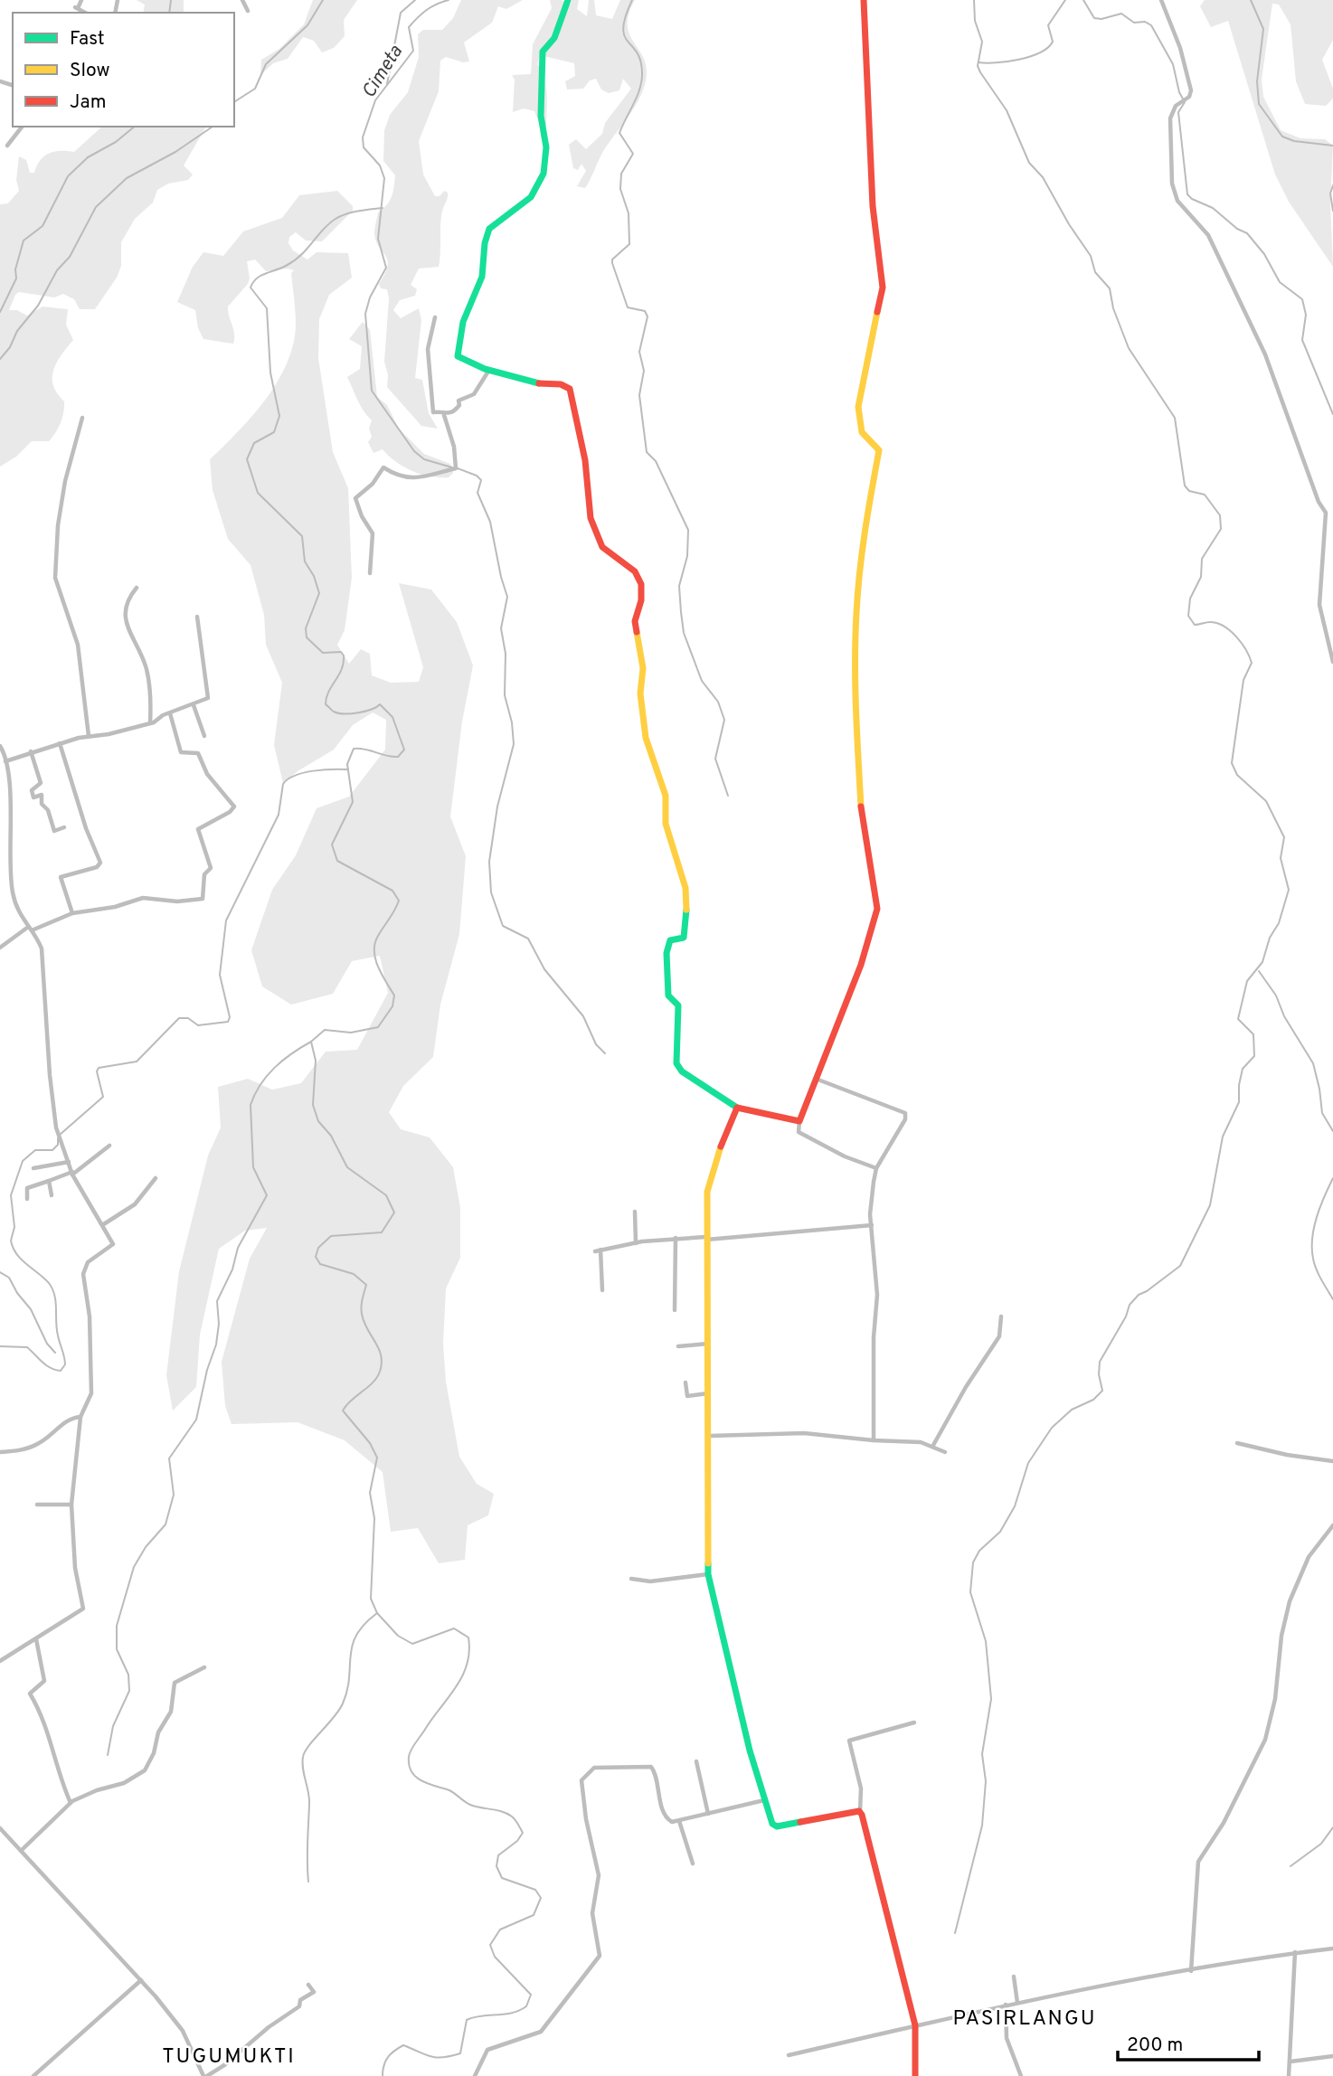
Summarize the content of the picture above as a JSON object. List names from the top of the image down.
{
  "districts": ["PASIRLANGU", "TUGUMUKTI"],
  "water": ["Cimeta"],
  "legend": ["Fast", "Slow", "Jam"],
  "scale_bar": "200 m"
}
